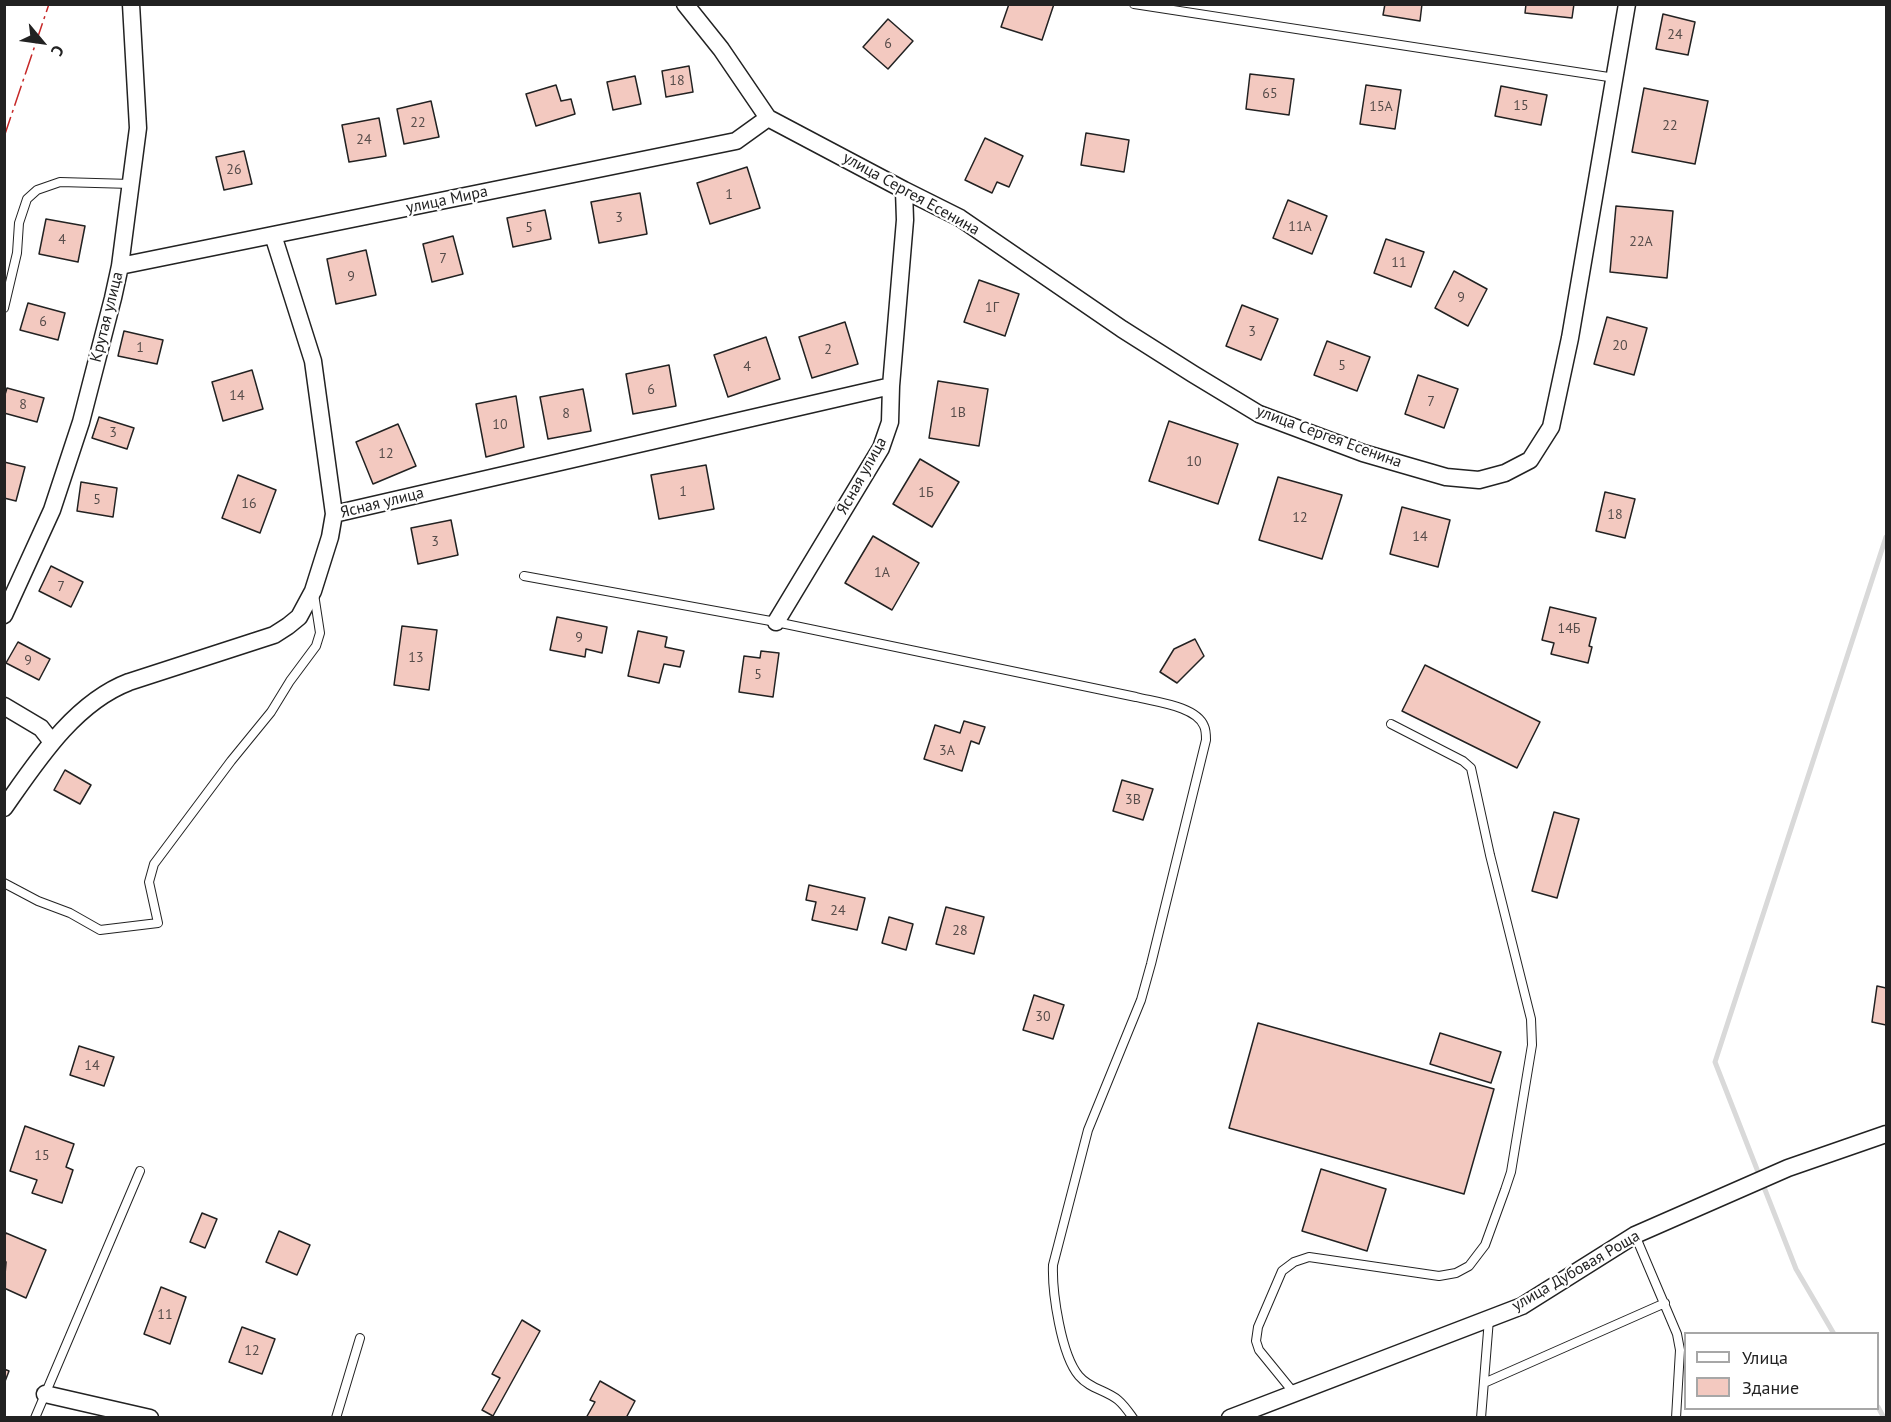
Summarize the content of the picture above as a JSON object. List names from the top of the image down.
{
  "streets": {
    "street": [
      "улица Сергея Есенина",
      "улица Мира",
      "Крутая улица",
      "Ясная улица",
      "улица Дубовая Роща"
    ]
  },
  "crossings": [
    ["улица Сергея Есенина", "улица Мира"],
    ["улица Сергея Есенина", "Ясная улица"],
    ["улица Мира", "Крутая улица"]
  ],
  "house_numbers": [
    "24",
    "6",
    "18",
    "65",
    "15",
    "15А",
    "22",
    "22",
    "24",
    "26",
    "1",
    "3",
    "11А",
    "5",
    "4",
    "22А",
    "7",
    "11",
    "9",
    "9",
    "1Г",
    "6",
    "3",
    "20",
    "1",
    "2",
    "5",
    "4",
    "6",
    "14",
    "7",
    "8",
    "1В",
    "8",
    "10",
    "3",
    "12",
    "10",
    "1",
    "1Б",
    "5",
    "16",
    "18",
    "12",
    "14",
    "3",
    "1А",
    "7",
    "14Б",
    "9",
    "13",
    "9",
    "5",
    "3А",
    "3В",
    "24",
    "28",
    "30",
    "14",
    "15",
    "11",
    "12"
  ],
  "legend": ["Улица", "Здание"],
  "north": "bottom right"
}
